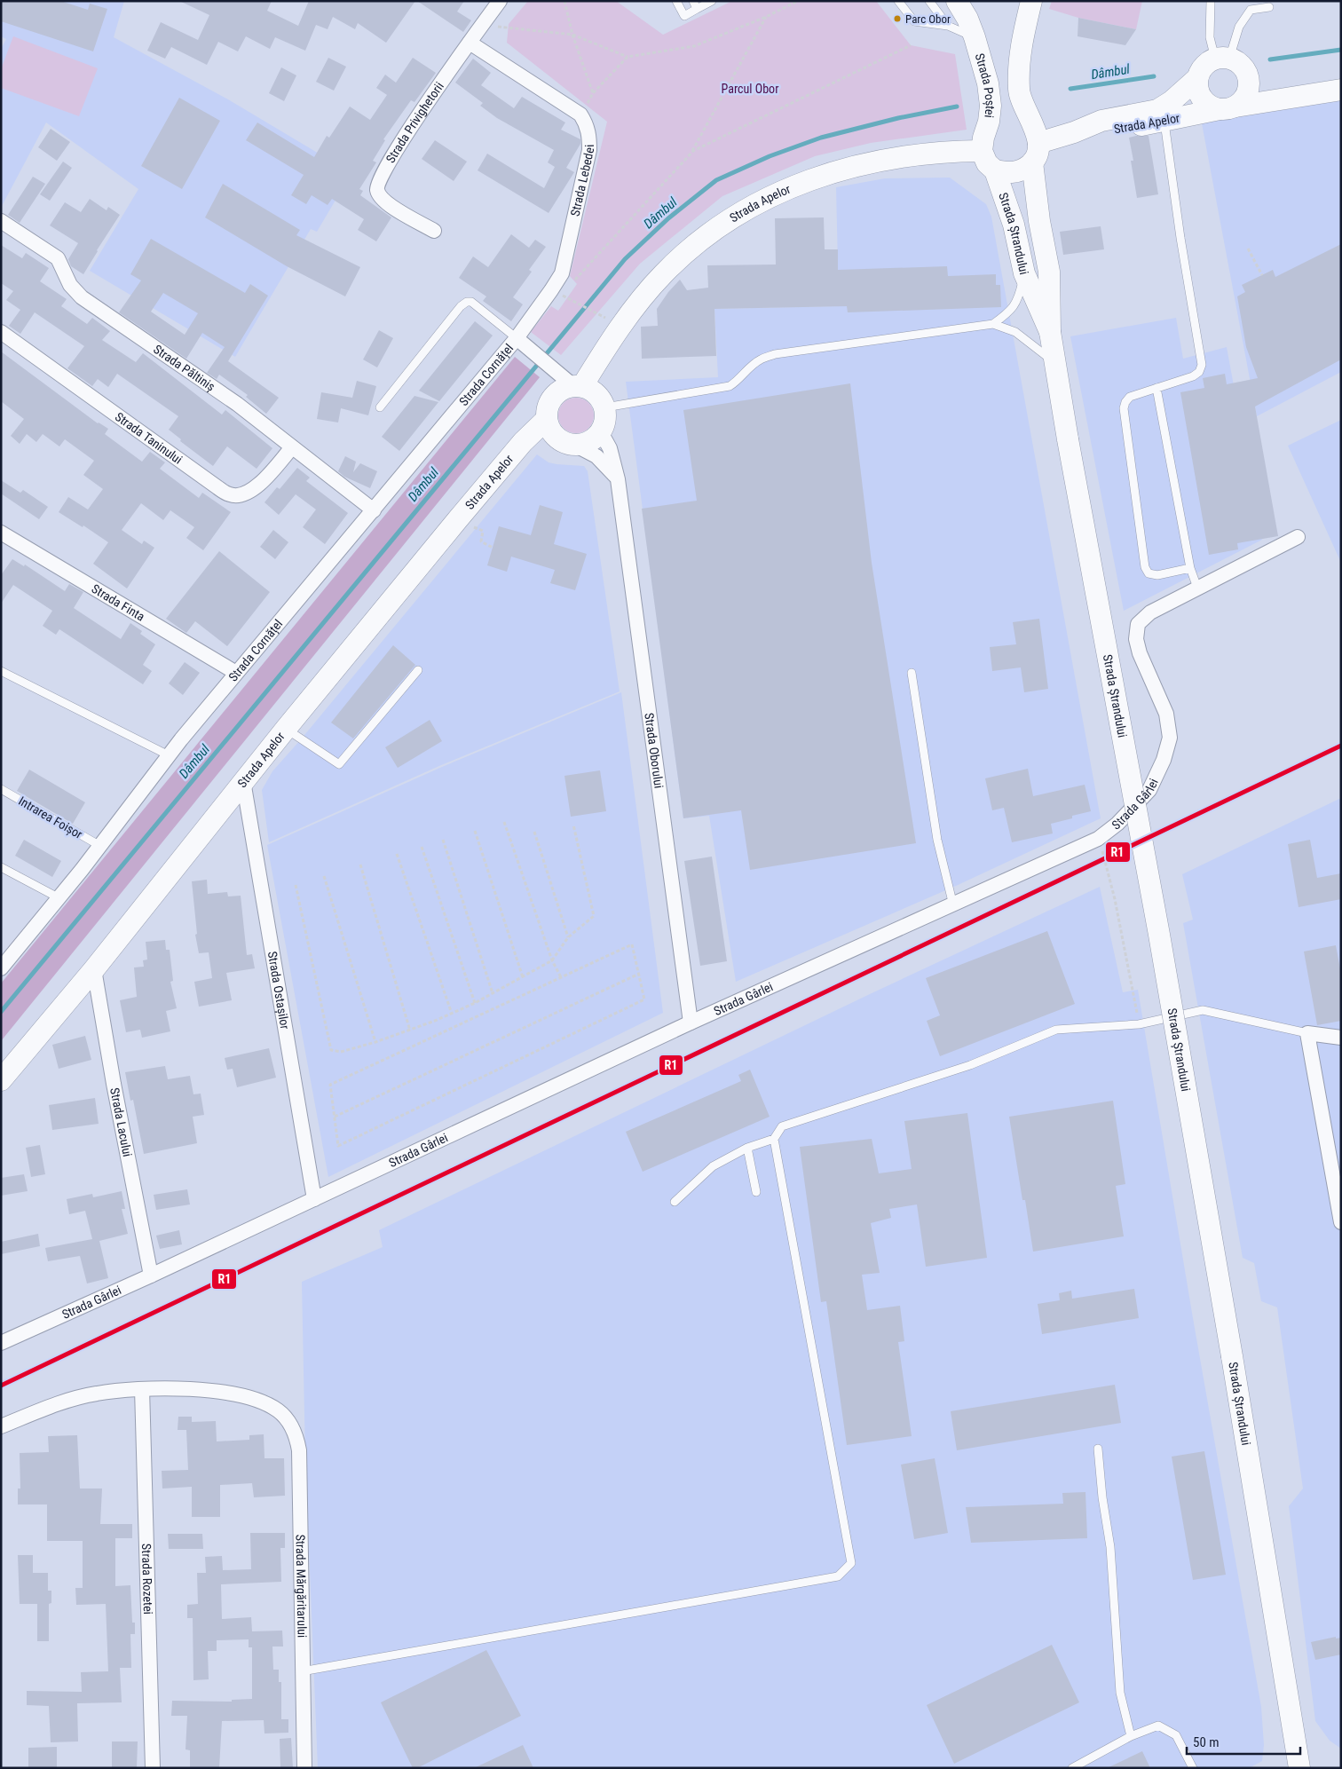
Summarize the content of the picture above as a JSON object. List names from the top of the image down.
{
  "streets": {
    "main road": ["Strada Poștei", "Strada Apelor", "Strada Ștrandului"],
    "street": [
      "Strada Privighetorii",
      "Strada Lebedei",
      "Strada Păltiniș",
      "Strada Cornățel",
      "Strada Taninului",
      "Strada Finta",
      "Strada Oborului",
      "Strada Gârlei",
      "Strada Ostașilor",
      "Strada Lacului",
      "Strada Rozetei",
      "Strada Mărgăritarului"
    ],
    "lane": ["Intrarea Foișor"]
  },
  "crossings": [
    ["Strada Poștei", "Strada Apelor"],
    ["Strada Apelor", "Strada Ștrandului"],
    ["Strada Apelor", "Strada Oborului"],
    ["Strada Apelor", "Strada Ostașilor"],
    ["Strada Apelor", "Strada Lacului"],
    ["Strada Lebedei", "Strada Cornățel"],
    ["Strada Păltiniș", "Strada Cornățel"],
    ["Strada Păltiniș", "Strada Taninului"],
    ["Strada Cornățel", "Strada Finta"],
    ["Strada Cornățel", "Intrarea Foișor"],
    ["Strada Oborului", "Strada Gârlei"],
    ["Strada Gârlei", "Strada Ostașilor"],
    ["Strada Gârlei", "Strada Lacului"],
    ["Strada Rozetei", "Strada Mărgăritarului"]
  ],
  "water": ["Dâmbul"],
  "parks": ["Parcul Obor"],
  "places": ["Parc Obor"],
  "lines": ["transit line R1"],
  "scale_bar": "50 m"
}
